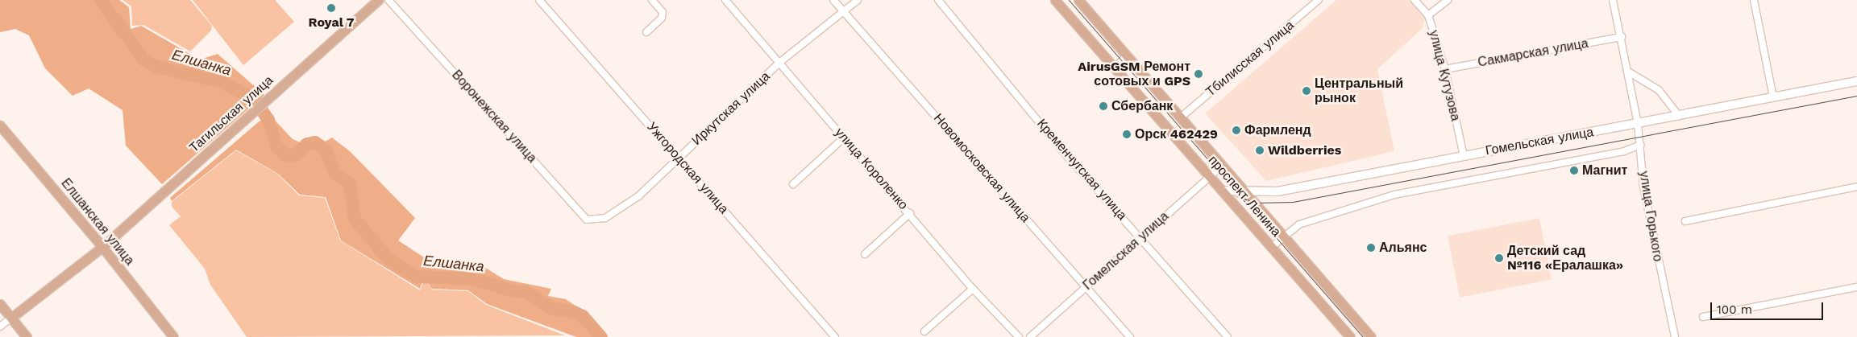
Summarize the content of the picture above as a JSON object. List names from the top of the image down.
{
  "streets": {
    "main road": ["Тагильская улица", "проспект Ленина", "Елшанская улица"],
    "street": [
      "Сакмарская улица",
      "Тбилисская улица",
      "улица Кутузова",
      "Иркутская улица",
      "Воронежская улица",
      "Гомельская улица",
      "Ужгородская улица",
      "Новомосковская улица",
      "улица Короленко",
      "Кременчугская улица",
      "улица Горького"
    ]
  },
  "crossings": [
    ["Сакмарская улица", "улица Кутузова"],
    ["Сакмарская улица", "улица Горького"],
    ["Тбилисская улица", "проспект Ленина"],
    ["улица Кутузова", "Гомельская улица"],
    ["Иркутская улица", "Воронежская улица"],
    ["Иркутская улица", "Ужгородская улица"],
    ["Иркутская улица", "Новомосковская улица"],
    ["Иркутская улица", "улица Короленко"],
    ["Тагильская улица", "Елшанская улица"],
    ["Гомельская улица", "Новомосковская улица"],
    ["Гомельская улица", "Кременчугская улица"],
    ["Гомельская улица", "проспект Ленина"],
    ["Гомельская улица", "улица Горького"]
  ],
  "water": ["Елшанка"],
  "places": [
    "Royal 7",
    "AirusGSM Ремонт сотовых и GPS",
    "Центральный рынок",
    "Сбербанк",
    "Фармленд",
    "Орск 462429",
    "Wildberries",
    "Магнит",
    "Альянс",
    "Детский сад №116 «Ералашка»"
  ],
  "scale_bar": "100 m"
}
